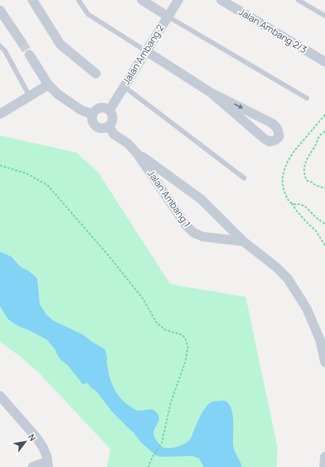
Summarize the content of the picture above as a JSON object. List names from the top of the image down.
{
  "streets": {
    "street": ["Jalan Ambang 2/3", "Jalan Ambang 2", "Jalan Ambang 1"]
  },
  "crossings": [
    ["Jalan Ambang 2", "Jalan Ambang 1"]
  ],
  "north": "top right"
}
